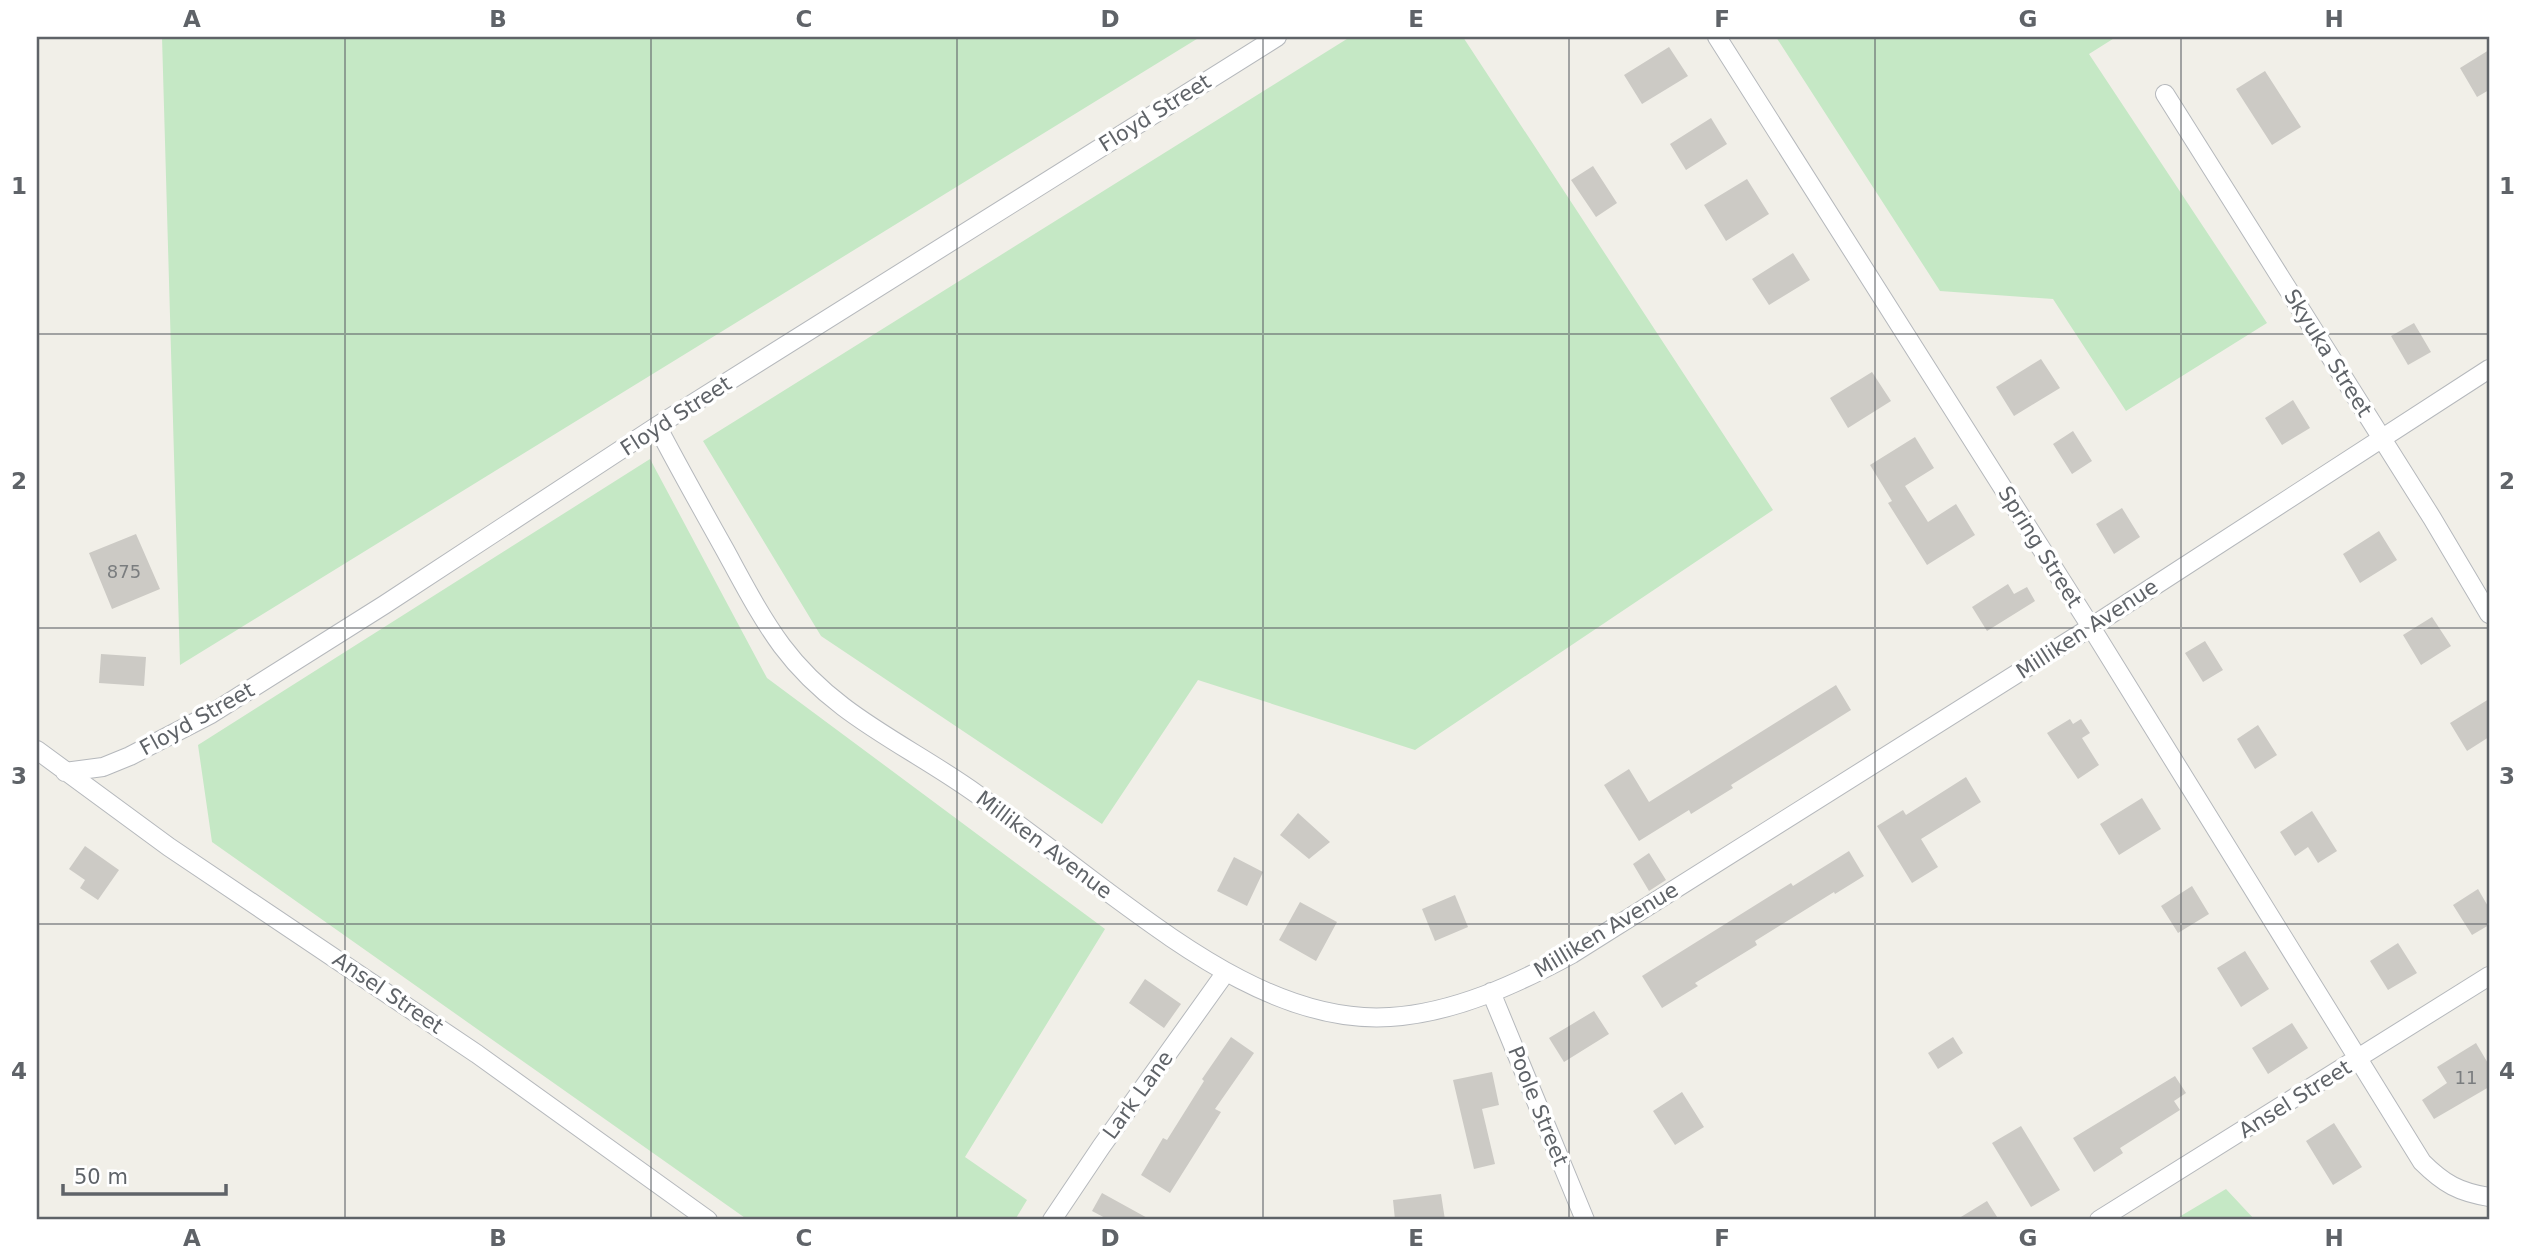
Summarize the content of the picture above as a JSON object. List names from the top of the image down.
{
  "streets": {
    "street": [
      "Floyd Street",
      "Skyuka Street",
      "Spring Street",
      "Milliken Avenue",
      "Ansel Street",
      "Lark Lane",
      "Poole Street"
    ]
  },
  "crossings": [
    ["Floyd Street", "Milliken Avenue"],
    ["Floyd Street", "Ansel Street"],
    ["Skyuka Street", "Milliken Avenue"],
    ["Spring Street", "Milliken Avenue"],
    ["Spring Street", "Ansel Street"],
    ["Milliken Avenue", "Lark Lane"],
    ["Milliken Avenue", "Poole Street"]
  ],
  "house_numbers": ["875", "11"],
  "scale_bar": "50 m",
  "grid": {
    "columns": [
      "A",
      "B",
      "C",
      "D",
      "E",
      "F",
      "G",
      "H"
    ],
    "rows": [
      "1",
      "2",
      "3",
      "4"
    ]
  }
}
